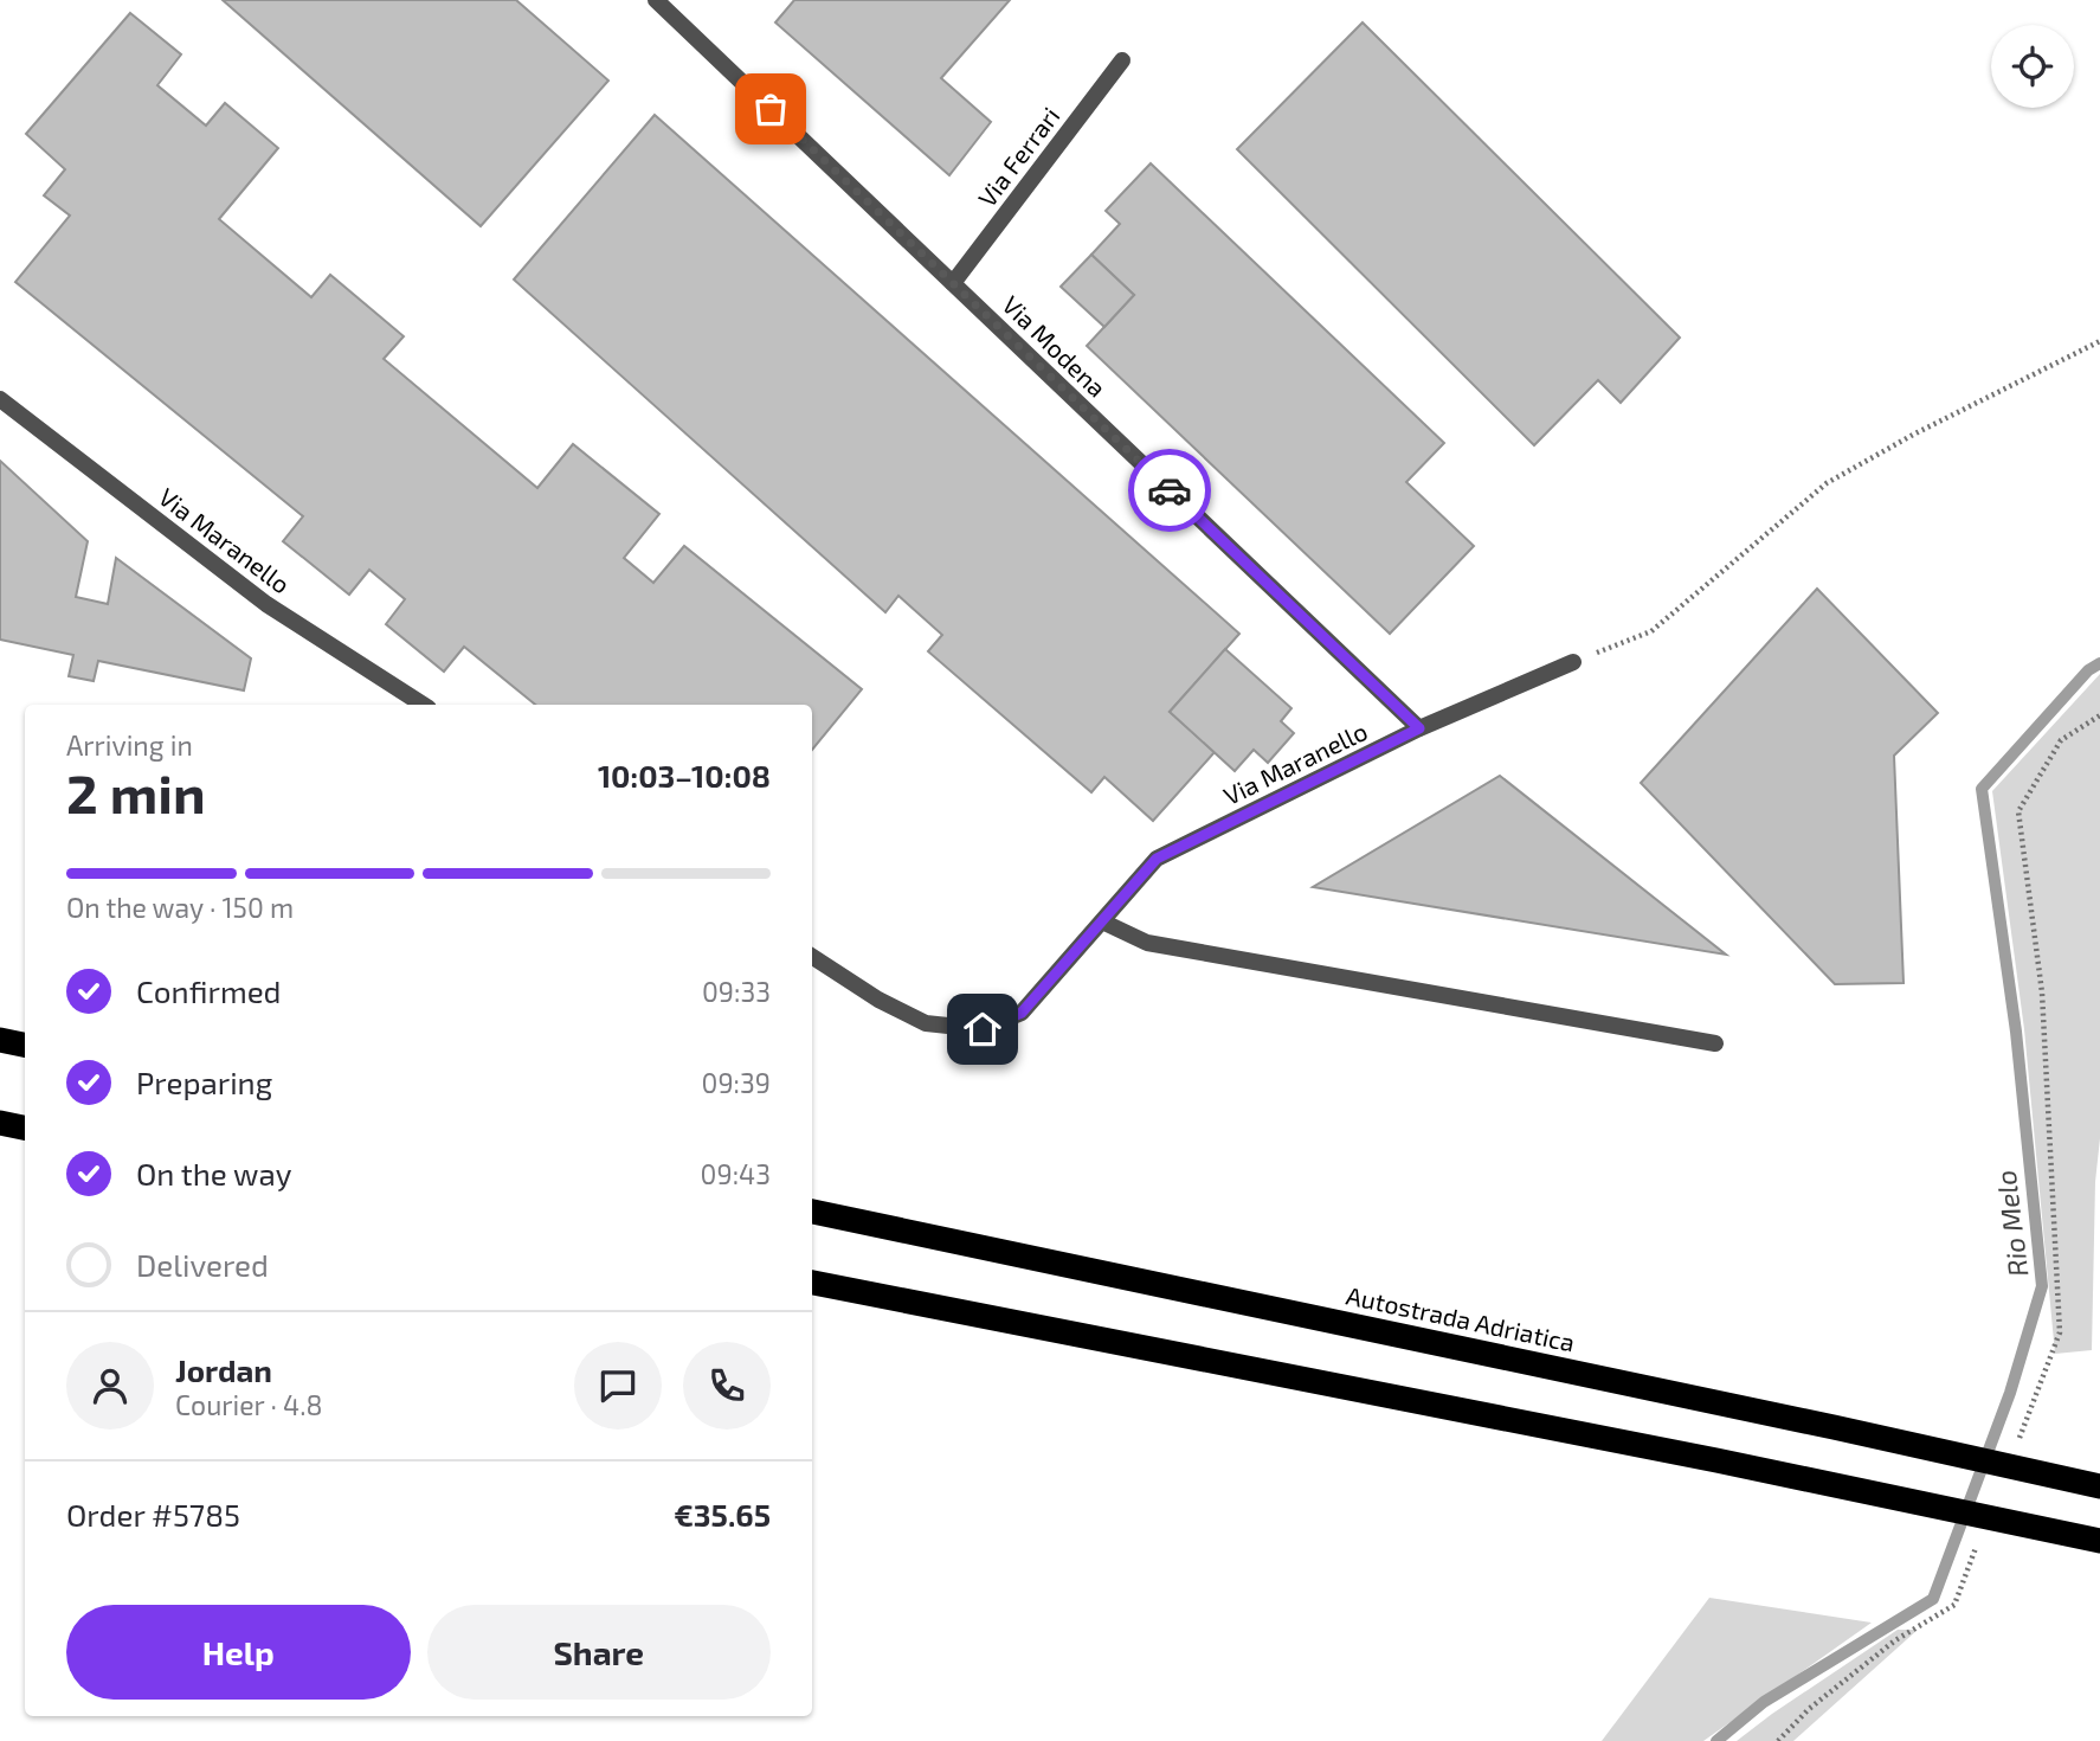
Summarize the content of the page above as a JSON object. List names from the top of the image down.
{
  "streets": {
    "highway": ["Autostrada Adriatica"],
    "street": ["Via Ferrari", "Via Modena", "Via Maranello"]
  },
  "crossings": [
    ["Via Ferrari", "Via Modena"],
    ["Via Modena", "Via Maranello"]
  ],
  "water": ["Rio Melo"],
  "page": {
    "heading": ["2 min", "Arriving in", "10:03–10:08"],
    "panel": [
      "Jordan",
      "Courier · 4.8",
      "Order #5785",
      "€35.65"
    ],
    "bar": "On the way · 150 m",
    "list": [
      ["Confirmed", "09:33"],
      ["Preparing", "09:39"],
      ["On the way", "09:43"],
      "Delivered"
    ],
    "buttons": ["Help", "Share"]
  }
}
